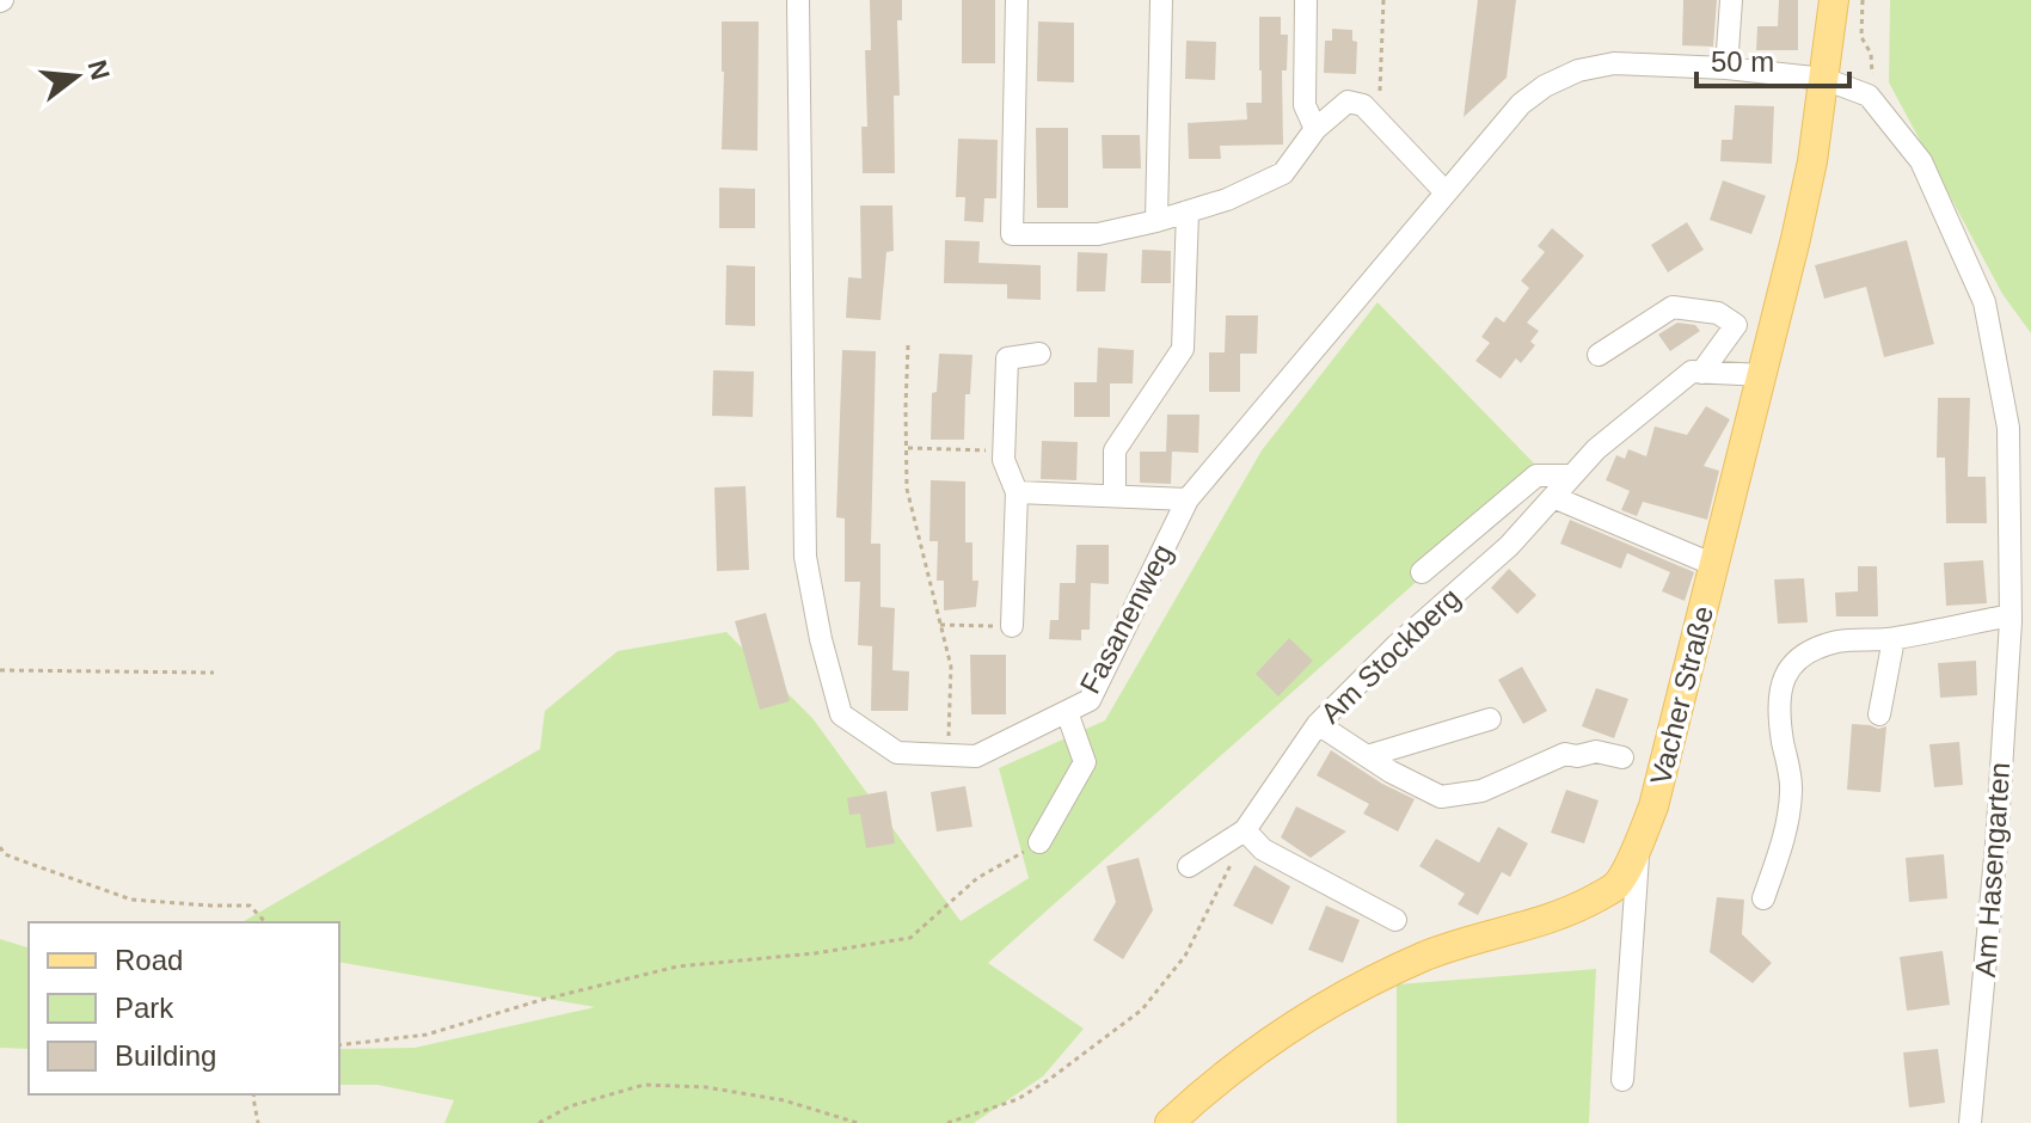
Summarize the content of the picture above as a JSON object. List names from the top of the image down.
{
  "streets": {
    "main road": ["Vacher Straße"],
    "street": ["Fasanenweg", "Am Stockberg", "Am Hasengarten"]
  },
  "crossings": [
    ["Fasanenweg", "Vacher Straße"]
  ],
  "legend": ["Road", "Park", "Building"],
  "scale_bar": "50 m",
  "north": "right"
}
